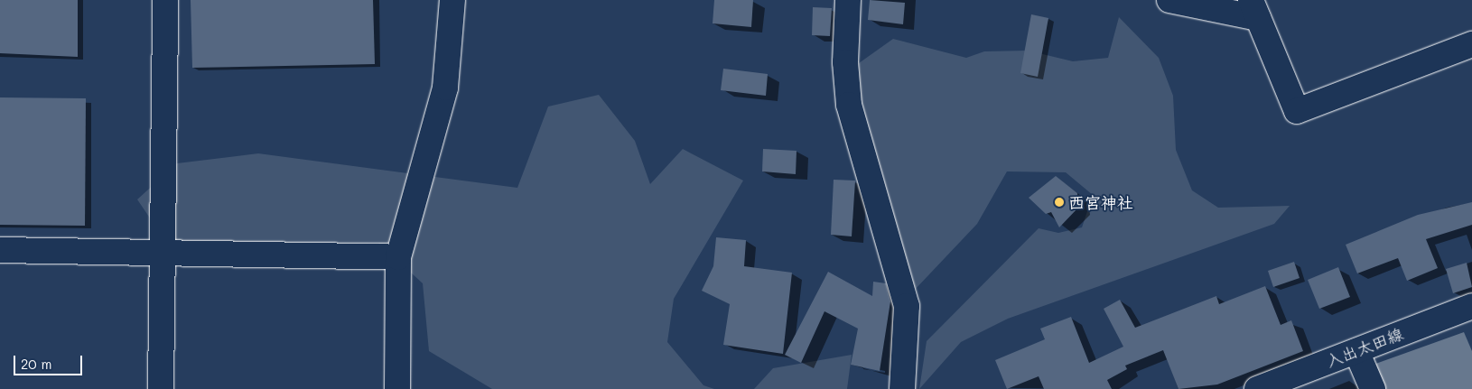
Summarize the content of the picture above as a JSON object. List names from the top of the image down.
{
  "streets": {
    "street": ["入出太田線"]
  },
  "places": ["西宮神社"],
  "scale_bar": "20 m"
}
